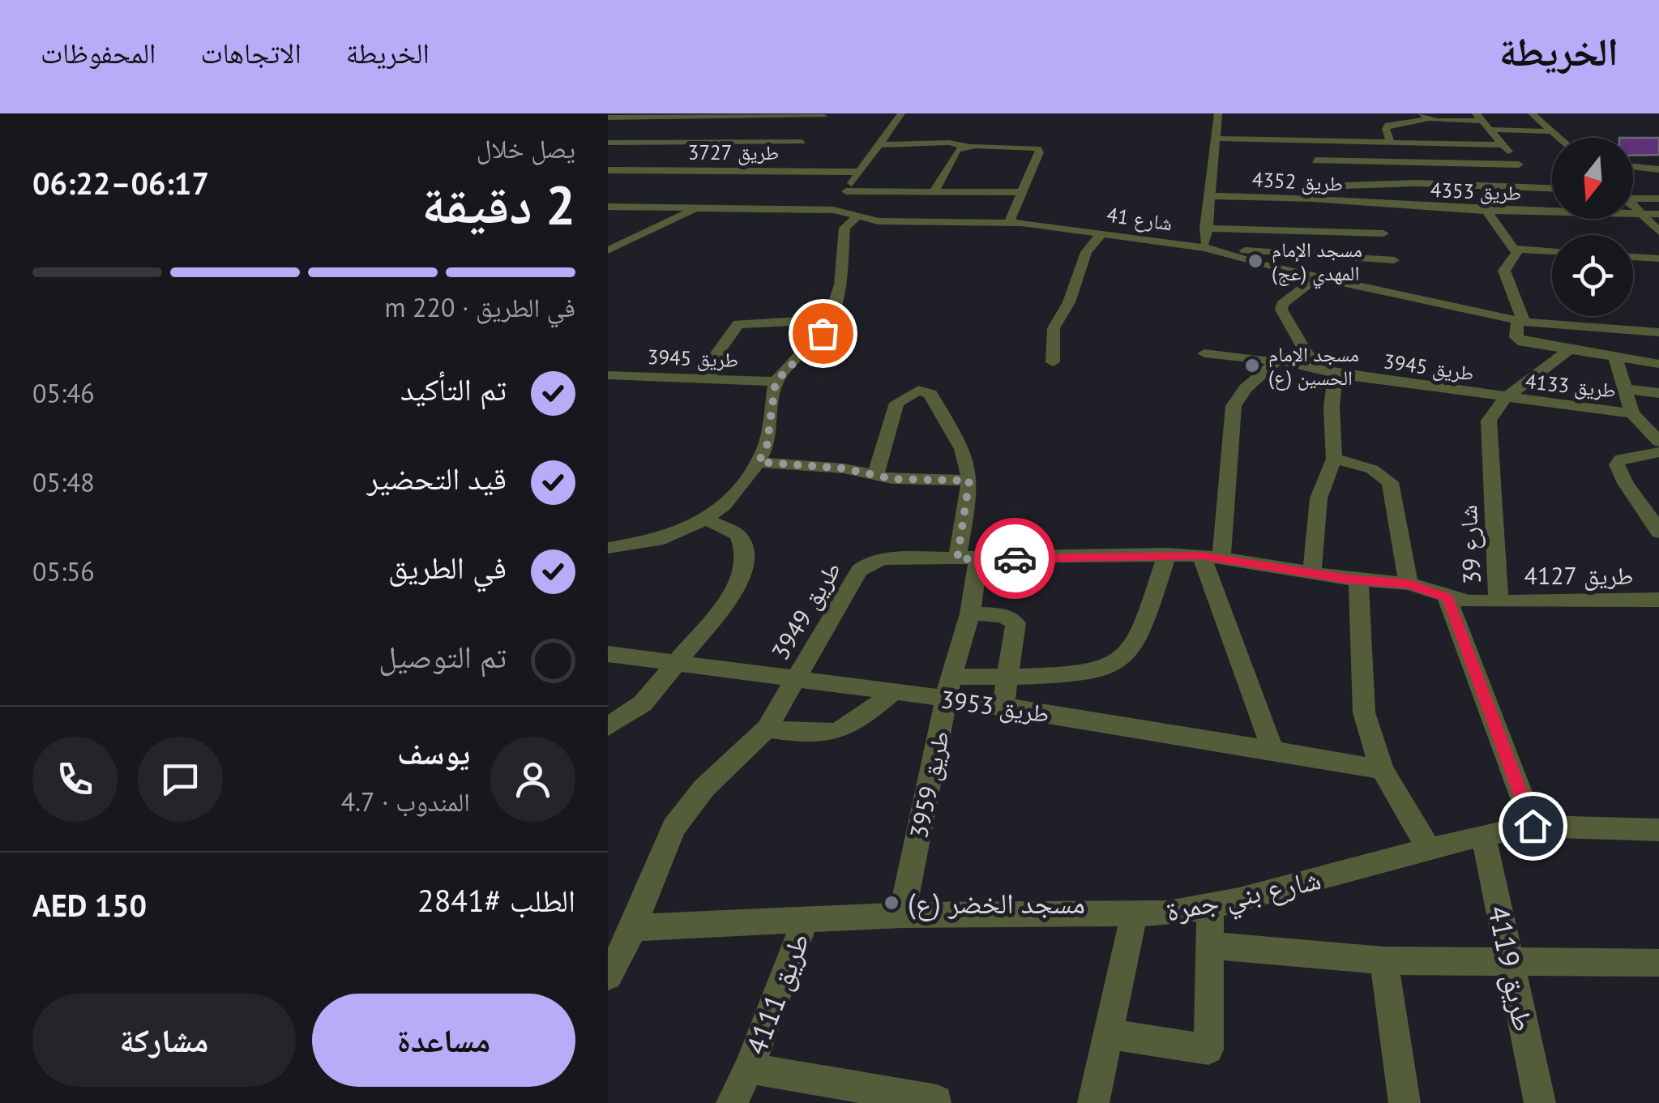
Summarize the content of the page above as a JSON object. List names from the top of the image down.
{
  "streets": {
    "street": [
      "طريق 3727",
      "طريق 4352",
      "طريق 4353",
      "شارع 41",
      "طريق 3945",
      "طريق 4133",
      "شارع 39",
      "طريق 4127",
      "طريق 3949",
      "طريق 3953",
      "طريق 3959",
      "شارع بني جمرة",
      "طريق 4119",
      "طريق 4111"
    ]
  },
  "crossings": [
    ["طريق 4352", "طريق 4353"],
    ["طريق 3945", "طريق 4133"],
    ["طريق 3945", "شارع 39"],
    ["طريق 4133", "شارع 39"],
    ["شارع 39", "طريق 4127"],
    ["شارع 39", "طريق 3949"],
    ["شارع 39", "شارع بني جمرة"],
    ["طريق 3949", "طريق 3953"],
    ["طريق 3949", "طريق 3959"],
    ["طريق 3949", "شارع بني جمرة"],
    ["طريق 3953", "طريق 3959"],
    ["طريق 3959", "شارع بني جمرة"],
    ["شارع بني جمرة", "طريق 4119"],
    ["شارع بني جمرة", "طريق 4111"]
  ],
  "places": ["مسجد الإمام المهدي (عج)", "مسجد الإمام الحسين (ع)", "مسجد الخضر (ع)"],
  "north": "bottom",
  "page": {
    "header": "الخريطة",
    "nav": ["الخريطة", "الاتجاهات", "المحفوظات"],
    "heading": ["2 دقيقة", "يصل خلال", "06:17–06:22"],
    "panel": [
      "يوسف",
      "المندوب · 4.7",
      "الطلب #2841",
      "AED 150"
    ],
    "bar": "في الطريق · 220 m",
    "list": [
      ["تم التأكيد", "05:46"],
      ["قيد التحضير", "05:48"],
      ["في الطريق", "05:56"],
      "تم التوصيل"
    ],
    "buttons": ["مساعدة", "مشاركة"]
  }
}
